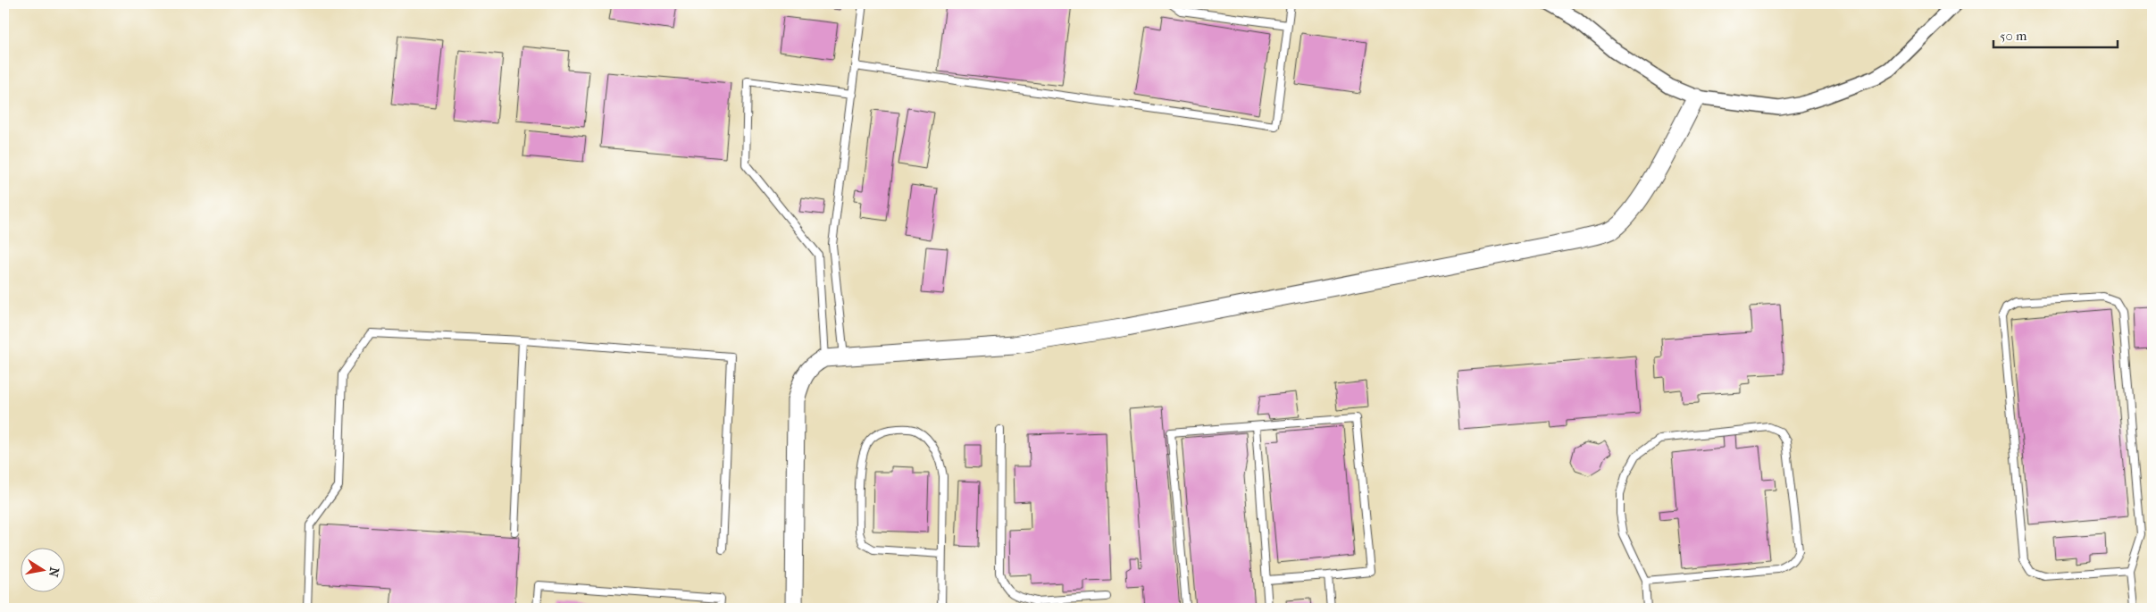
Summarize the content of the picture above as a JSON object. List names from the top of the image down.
{
  "scale_bar": "50 m",
  "north": "right"
}
